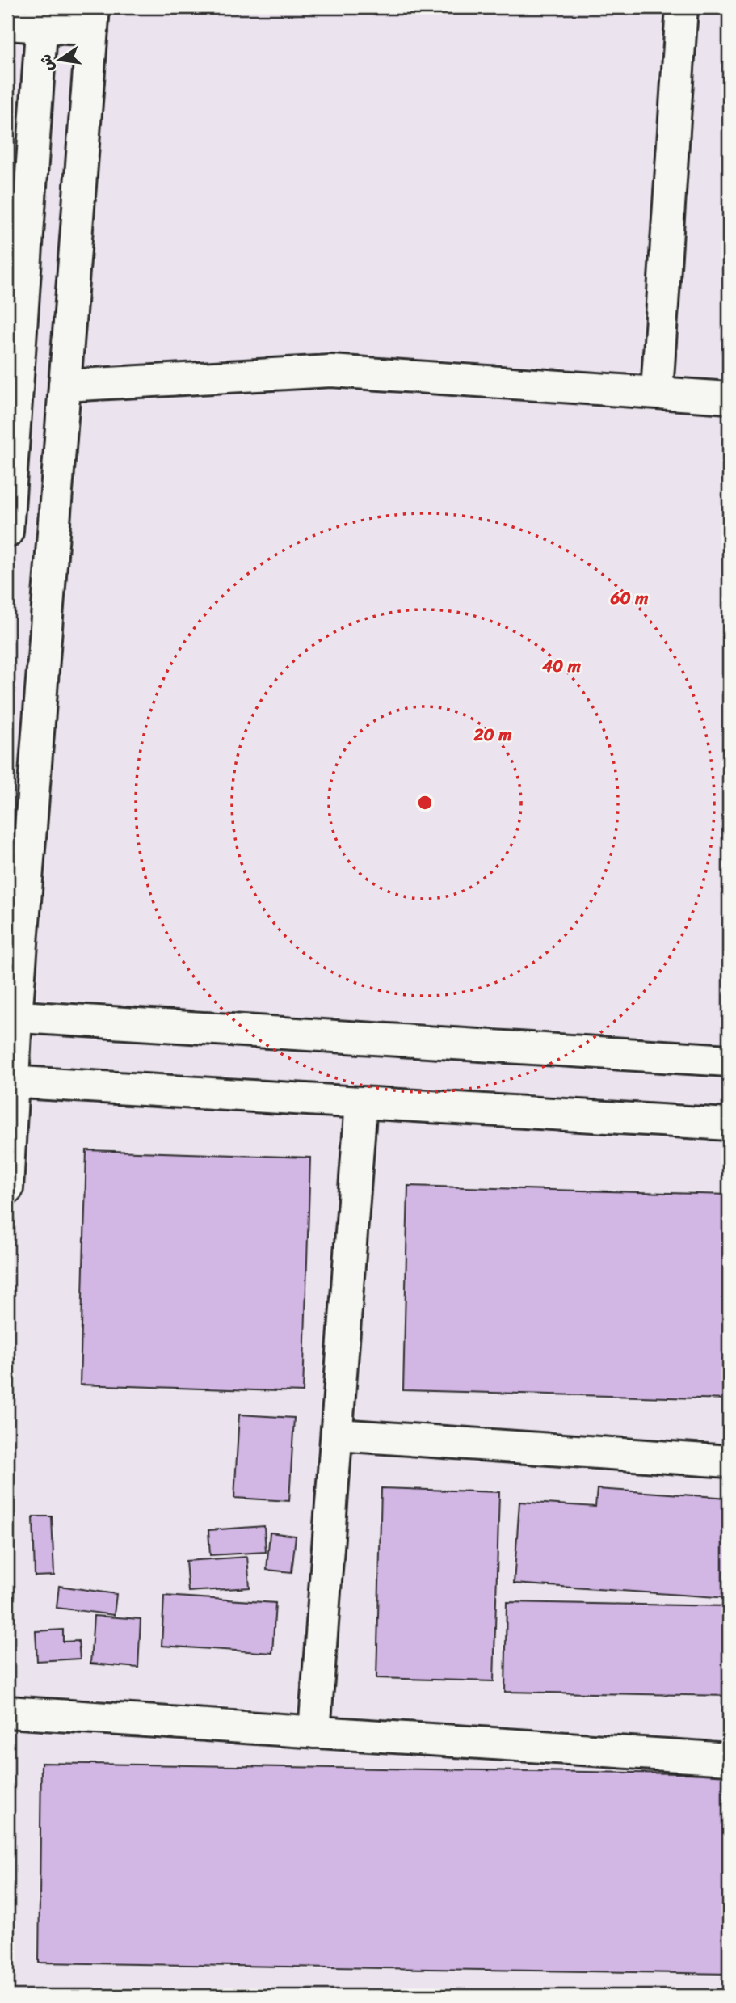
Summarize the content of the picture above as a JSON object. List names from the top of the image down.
{
  "north": "left",
  "rings": ["60 m", "40 m", "20 m"]
}
